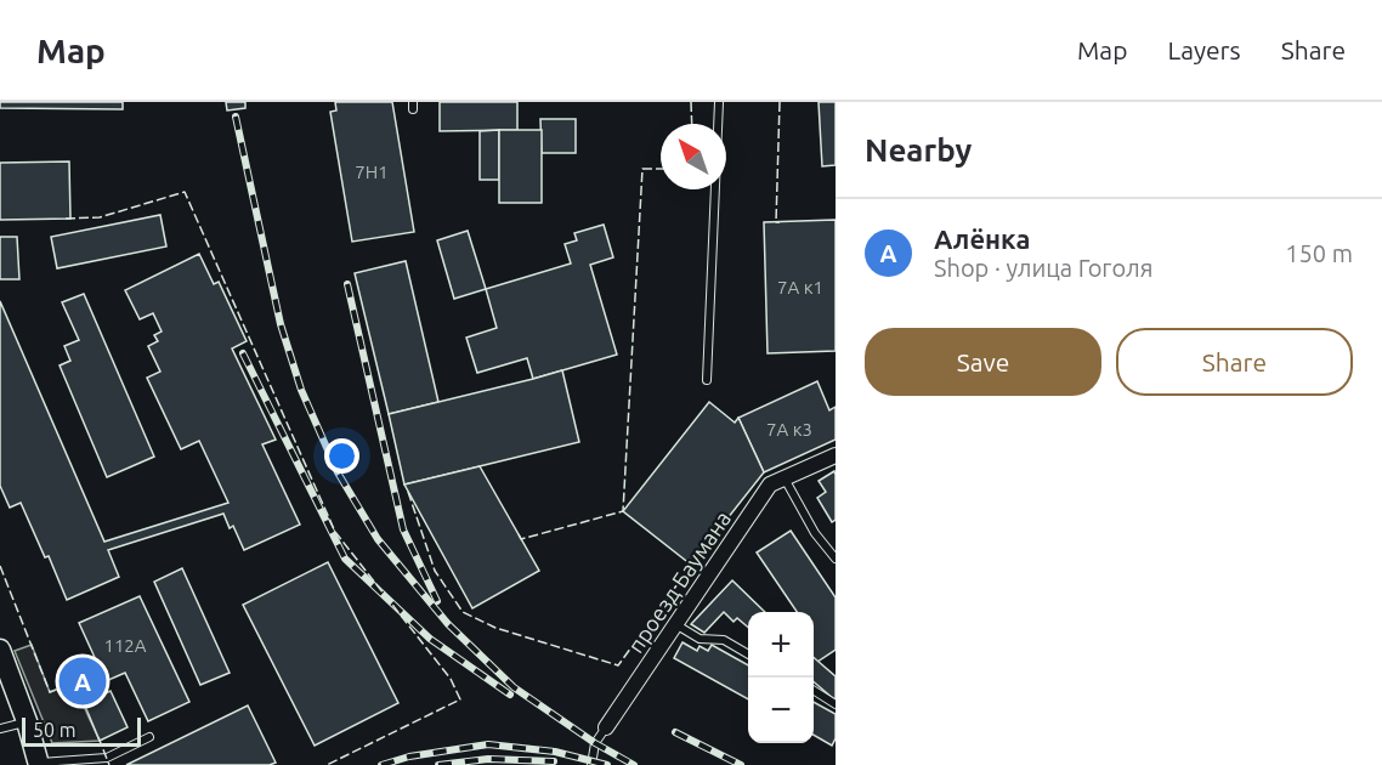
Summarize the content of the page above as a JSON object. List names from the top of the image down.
{
  "streets": {
    "street": ["проезд Баумана"]
  },
  "house_numbers": [
    "7Н1",
    "7А к1",
    "7А к3",
    "112А"
  ],
  "scale_bar": "50 m",
  "north": "top left",
  "page": {
    "header": "Map",
    "nav": ["Map", "Layers", "Share"],
    "heading": "Nearby",
    "list": [
      {
        "mark": "A",
        "name": "Алёнка",
        "note": "Shop · улица Гоголя",
        "value": "150 m"
      }
    ],
    "buttons": ["Save", "Share"],
    "map_buttons": ["+", "−"],
    "pins": "A",
    "scale": "50 m"
  }
}
